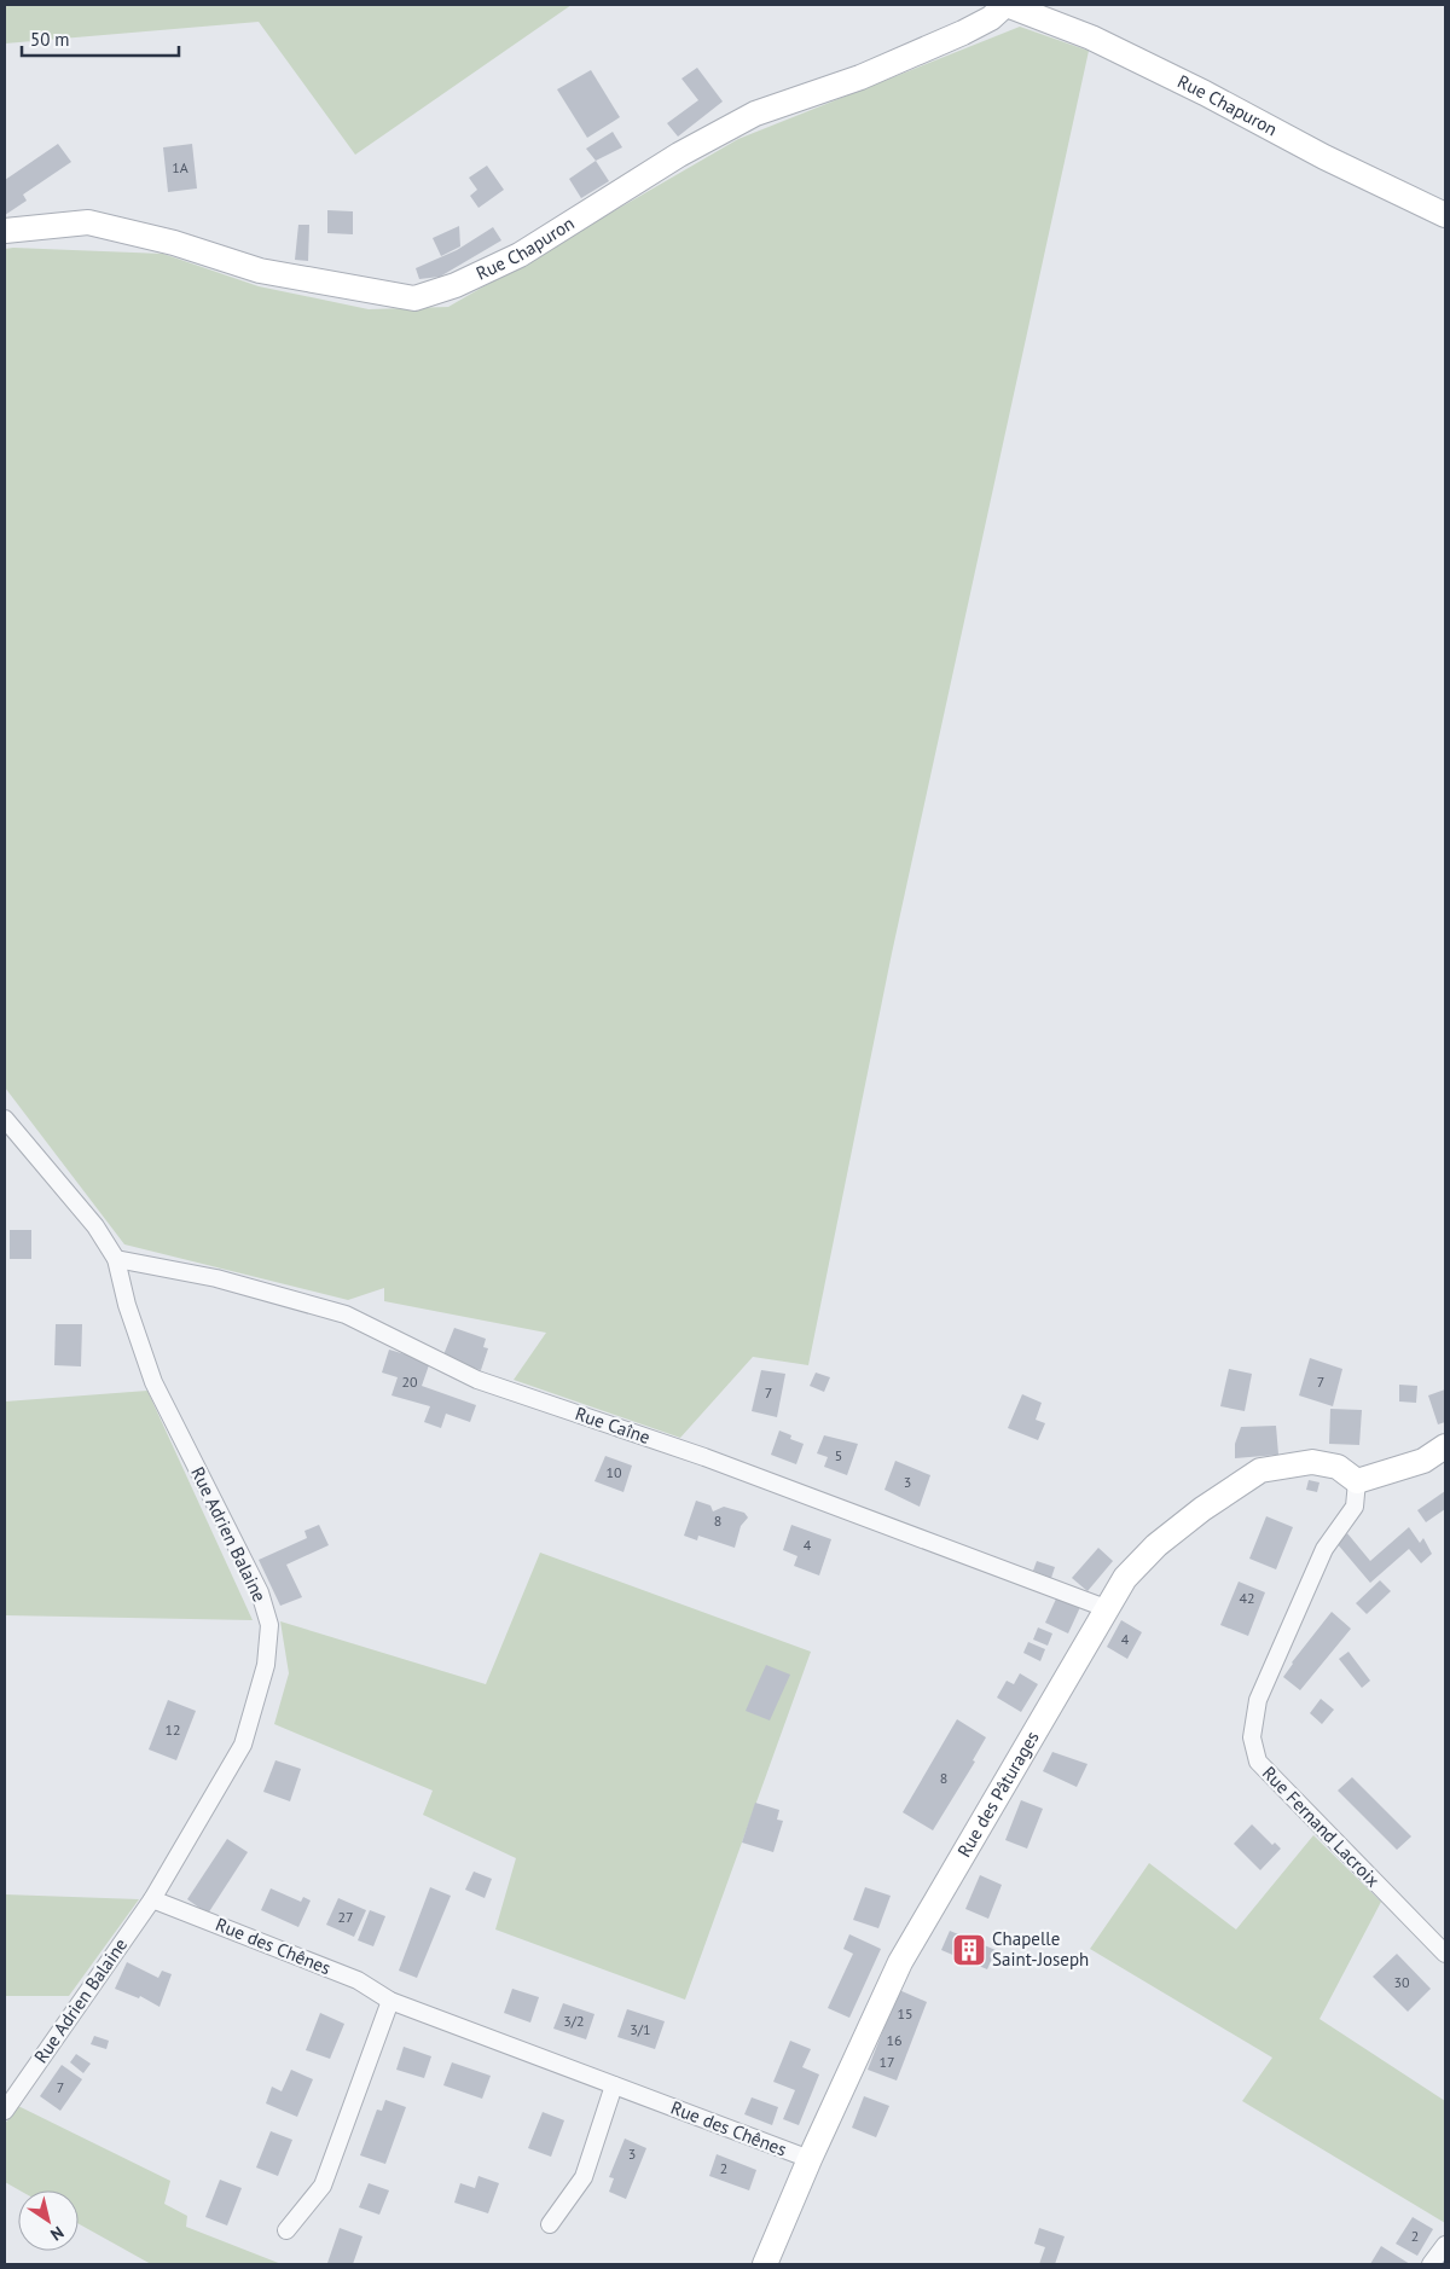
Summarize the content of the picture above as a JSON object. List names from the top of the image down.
{
  "streets": {
    "street": [
      "Rue Chapuron",
      "Rue Caîne",
      "Rue Adrien Balaine",
      "Rue des Pâturages",
      "Rue Fernand Lacroix",
      "Rue des Chênes"
    ]
  },
  "crossings": [
    ["Rue Caîne", "Rue Adrien Balaine"],
    ["Rue Caîne", "Rue des Pâturages"],
    ["Rue Adrien Balaine", "Rue des Chênes"],
    ["Rue des Pâturages", "Rue Fernand Lacroix"],
    ["Rue des Pâturages", "Rue des Chênes"]
  ],
  "places": {
    "building": ["Chapelle Saint-Joseph"]
  },
  "house_numbers": [
    "1A",
    "20",
    "7",
    "7",
    "5",
    "10",
    "3",
    "8",
    "4",
    "42",
    "4",
    "12",
    "8",
    "27",
    "30",
    "15",
    "3/2",
    "3/1",
    "16",
    "17",
    "7",
    "3",
    "2",
    "2"
  ],
  "scale_bar": "50 m",
  "north": "bottom right"
}
